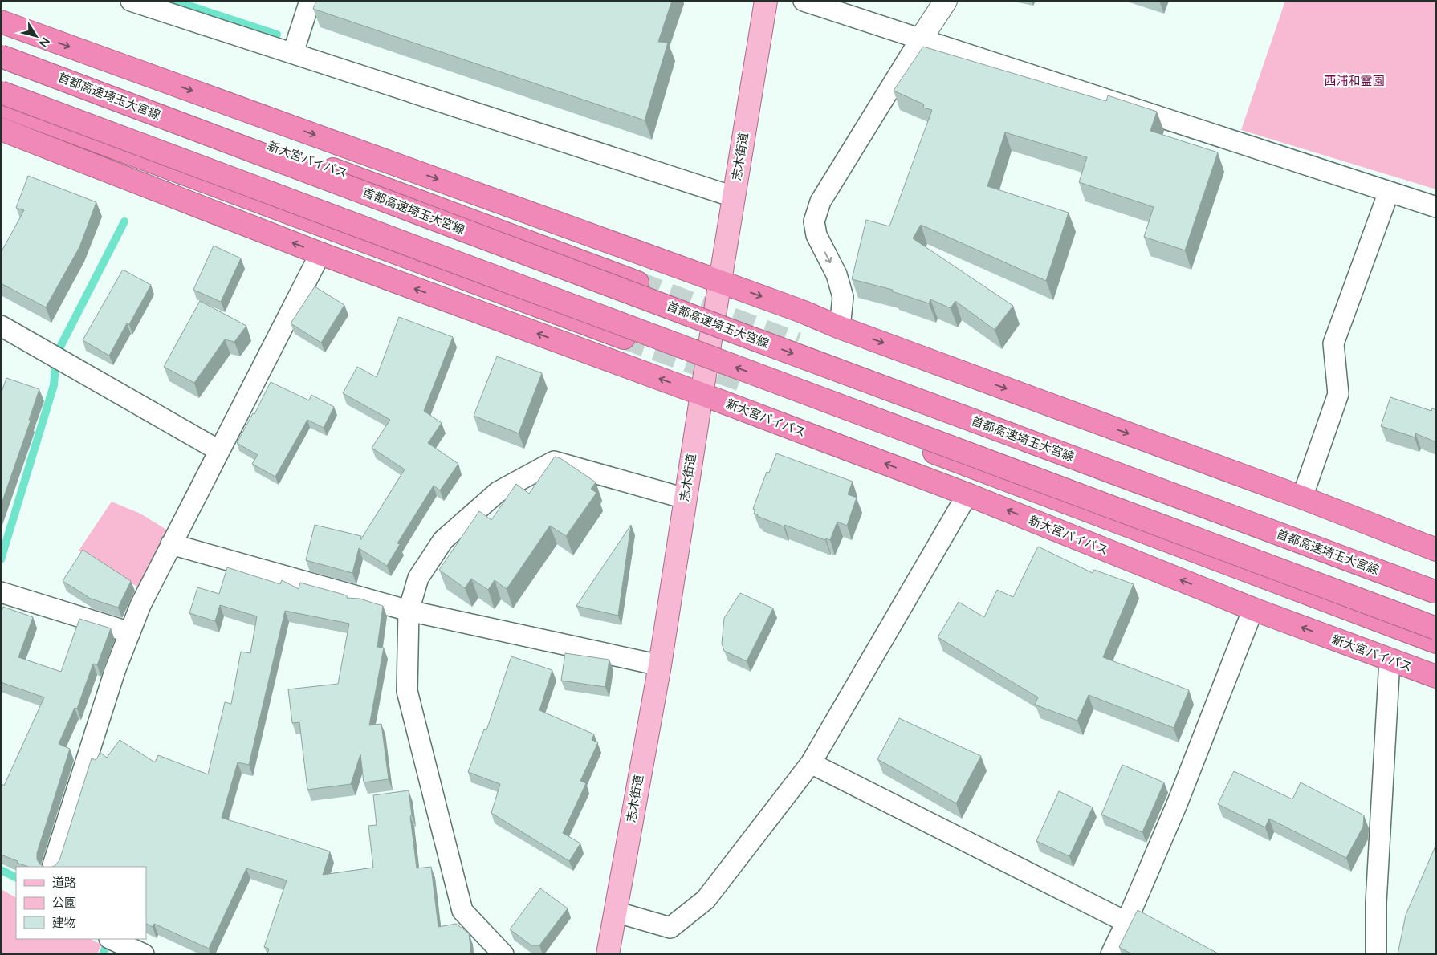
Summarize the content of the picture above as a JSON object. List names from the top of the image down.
{
  "streets": {
    "highway": ["首都高速埼玉大宮線", "新大宮バイパス"],
    "main road": ["志木街道"]
  },
  "crossings": [
    ["志木街道", "新大宮バイパス"]
  ],
  "parks": ["西浦和霊園"],
  "legend": ["道路", "公園", "建物"],
  "north": "bottom right"
}
